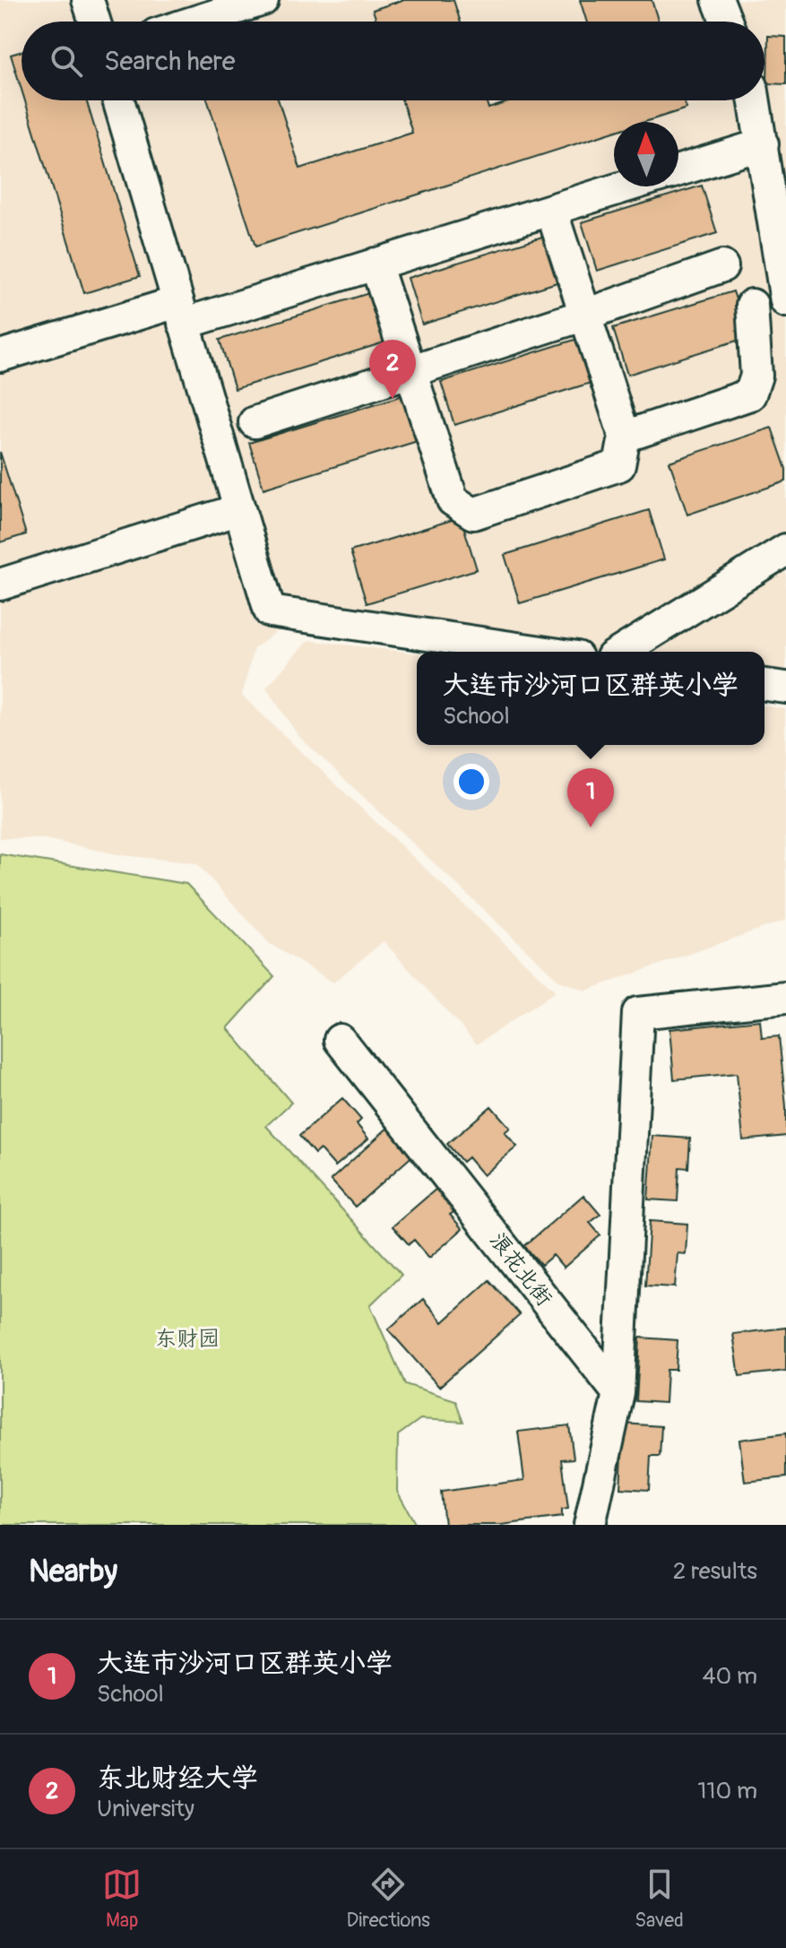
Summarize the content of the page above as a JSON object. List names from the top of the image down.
{
  "streets": {
    "street": ["浪花北街"]
  },
  "parks": ["东财园"],
  "north": "top",
  "page": {
    "search": "Search here",
    "pins": ["2", "1"],
    "popup": ["大连市沙河口区群英小学", "School"],
    "heading": ["Nearby", "2 results"],
    "list": [
      {
        "mark": "1",
        "name": "大连市沙河口区群英小学",
        "note": "School",
        "value": "40 m"
      },
      {
        "mark": "2",
        "name": "东北财经大学",
        "note": "University",
        "value": "110 m"
      }
    ],
    "nav": ["Map", "Directions", "Saved"]
  }
}
